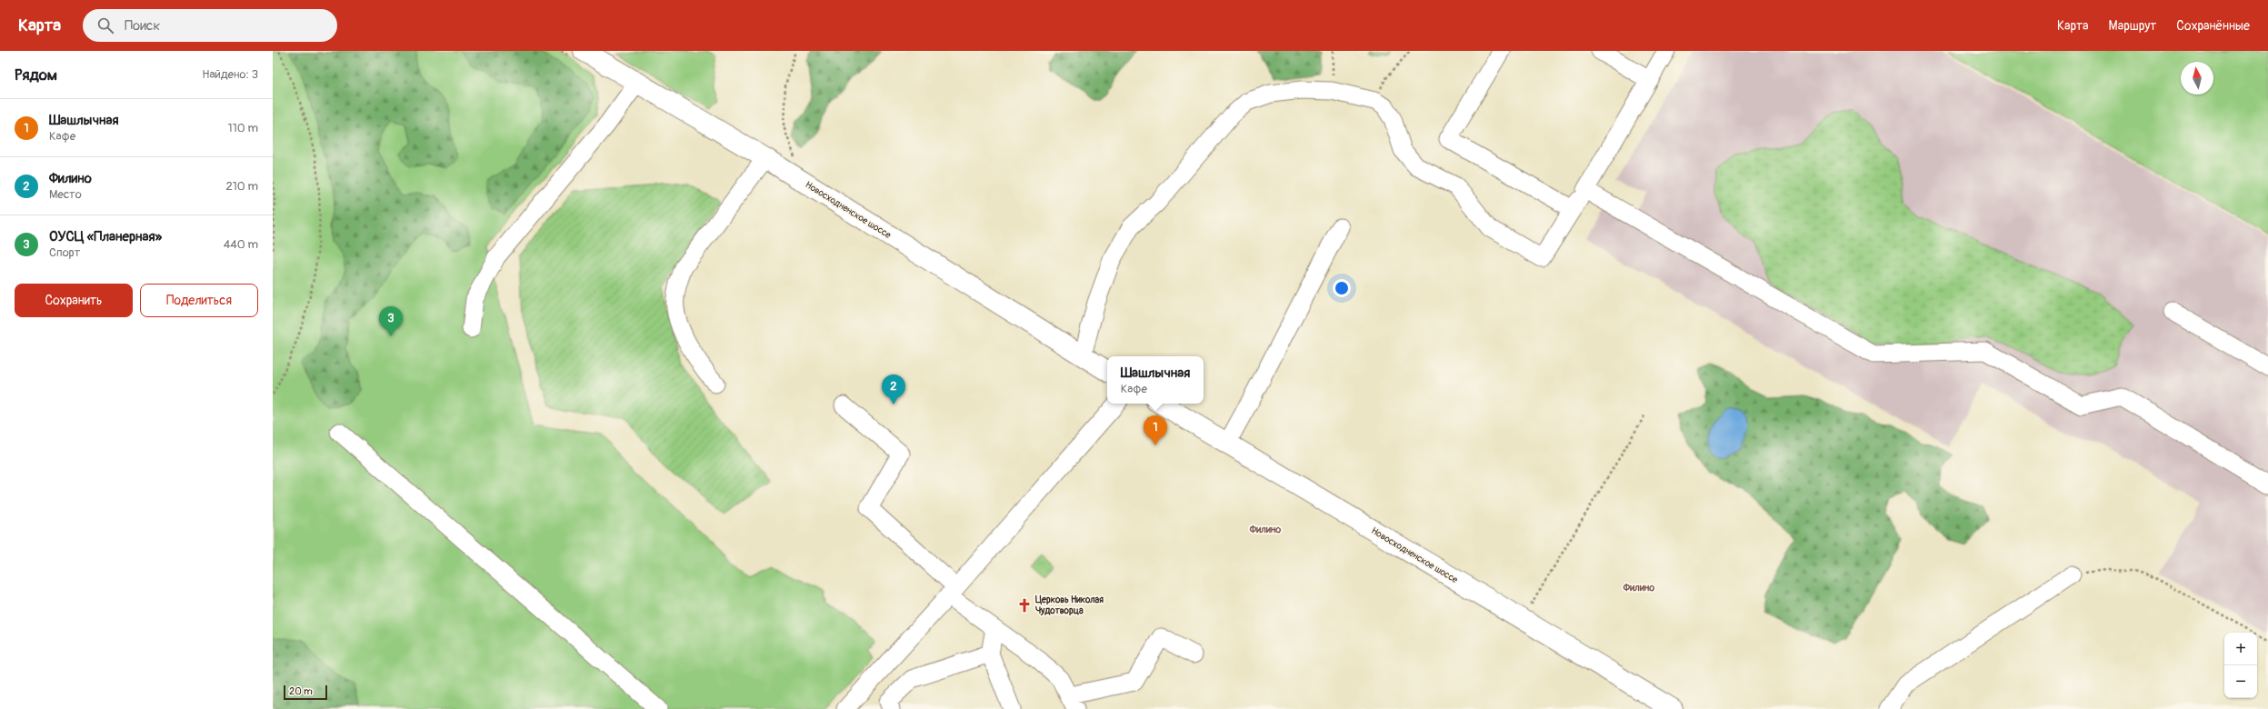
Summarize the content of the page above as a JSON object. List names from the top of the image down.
{
  "streets": {
    "main road": ["Новосходненское шоссе"]
  },
  "districts": ["Филино", "Филино"],
  "places": {
    "church": ["Церковь Николая Чудотворца"]
  },
  "scale_bar": "20 m",
  "north": "top",
  "page": {
    "header": "Карта",
    "search": "Поиск",
    "nav": ["Карта", "Маршрут", "Сохранённые"],
    "heading": ["Рядом", "Найдено: 3"],
    "list": [
      {
        "mark": "1",
        "name": "Шашлычная",
        "note": "Кафе",
        "value": "110 m"
      },
      {
        "mark": "2",
        "name": "Филино",
        "note": "Место",
        "value": "210 m"
      },
      {
        "mark": "3",
        "name": "ОУСЦ «Планерная»",
        "note": "Спорт",
        "value": "440 m"
      }
    ],
    "buttons": ["Сохранить", "Поделиться"],
    "pins": ["3", "2", "1"],
    "popup": ["Шашлычная", "Кафе"],
    "map_buttons": ["+", "−"],
    "scale": "20 m"
  }
}
